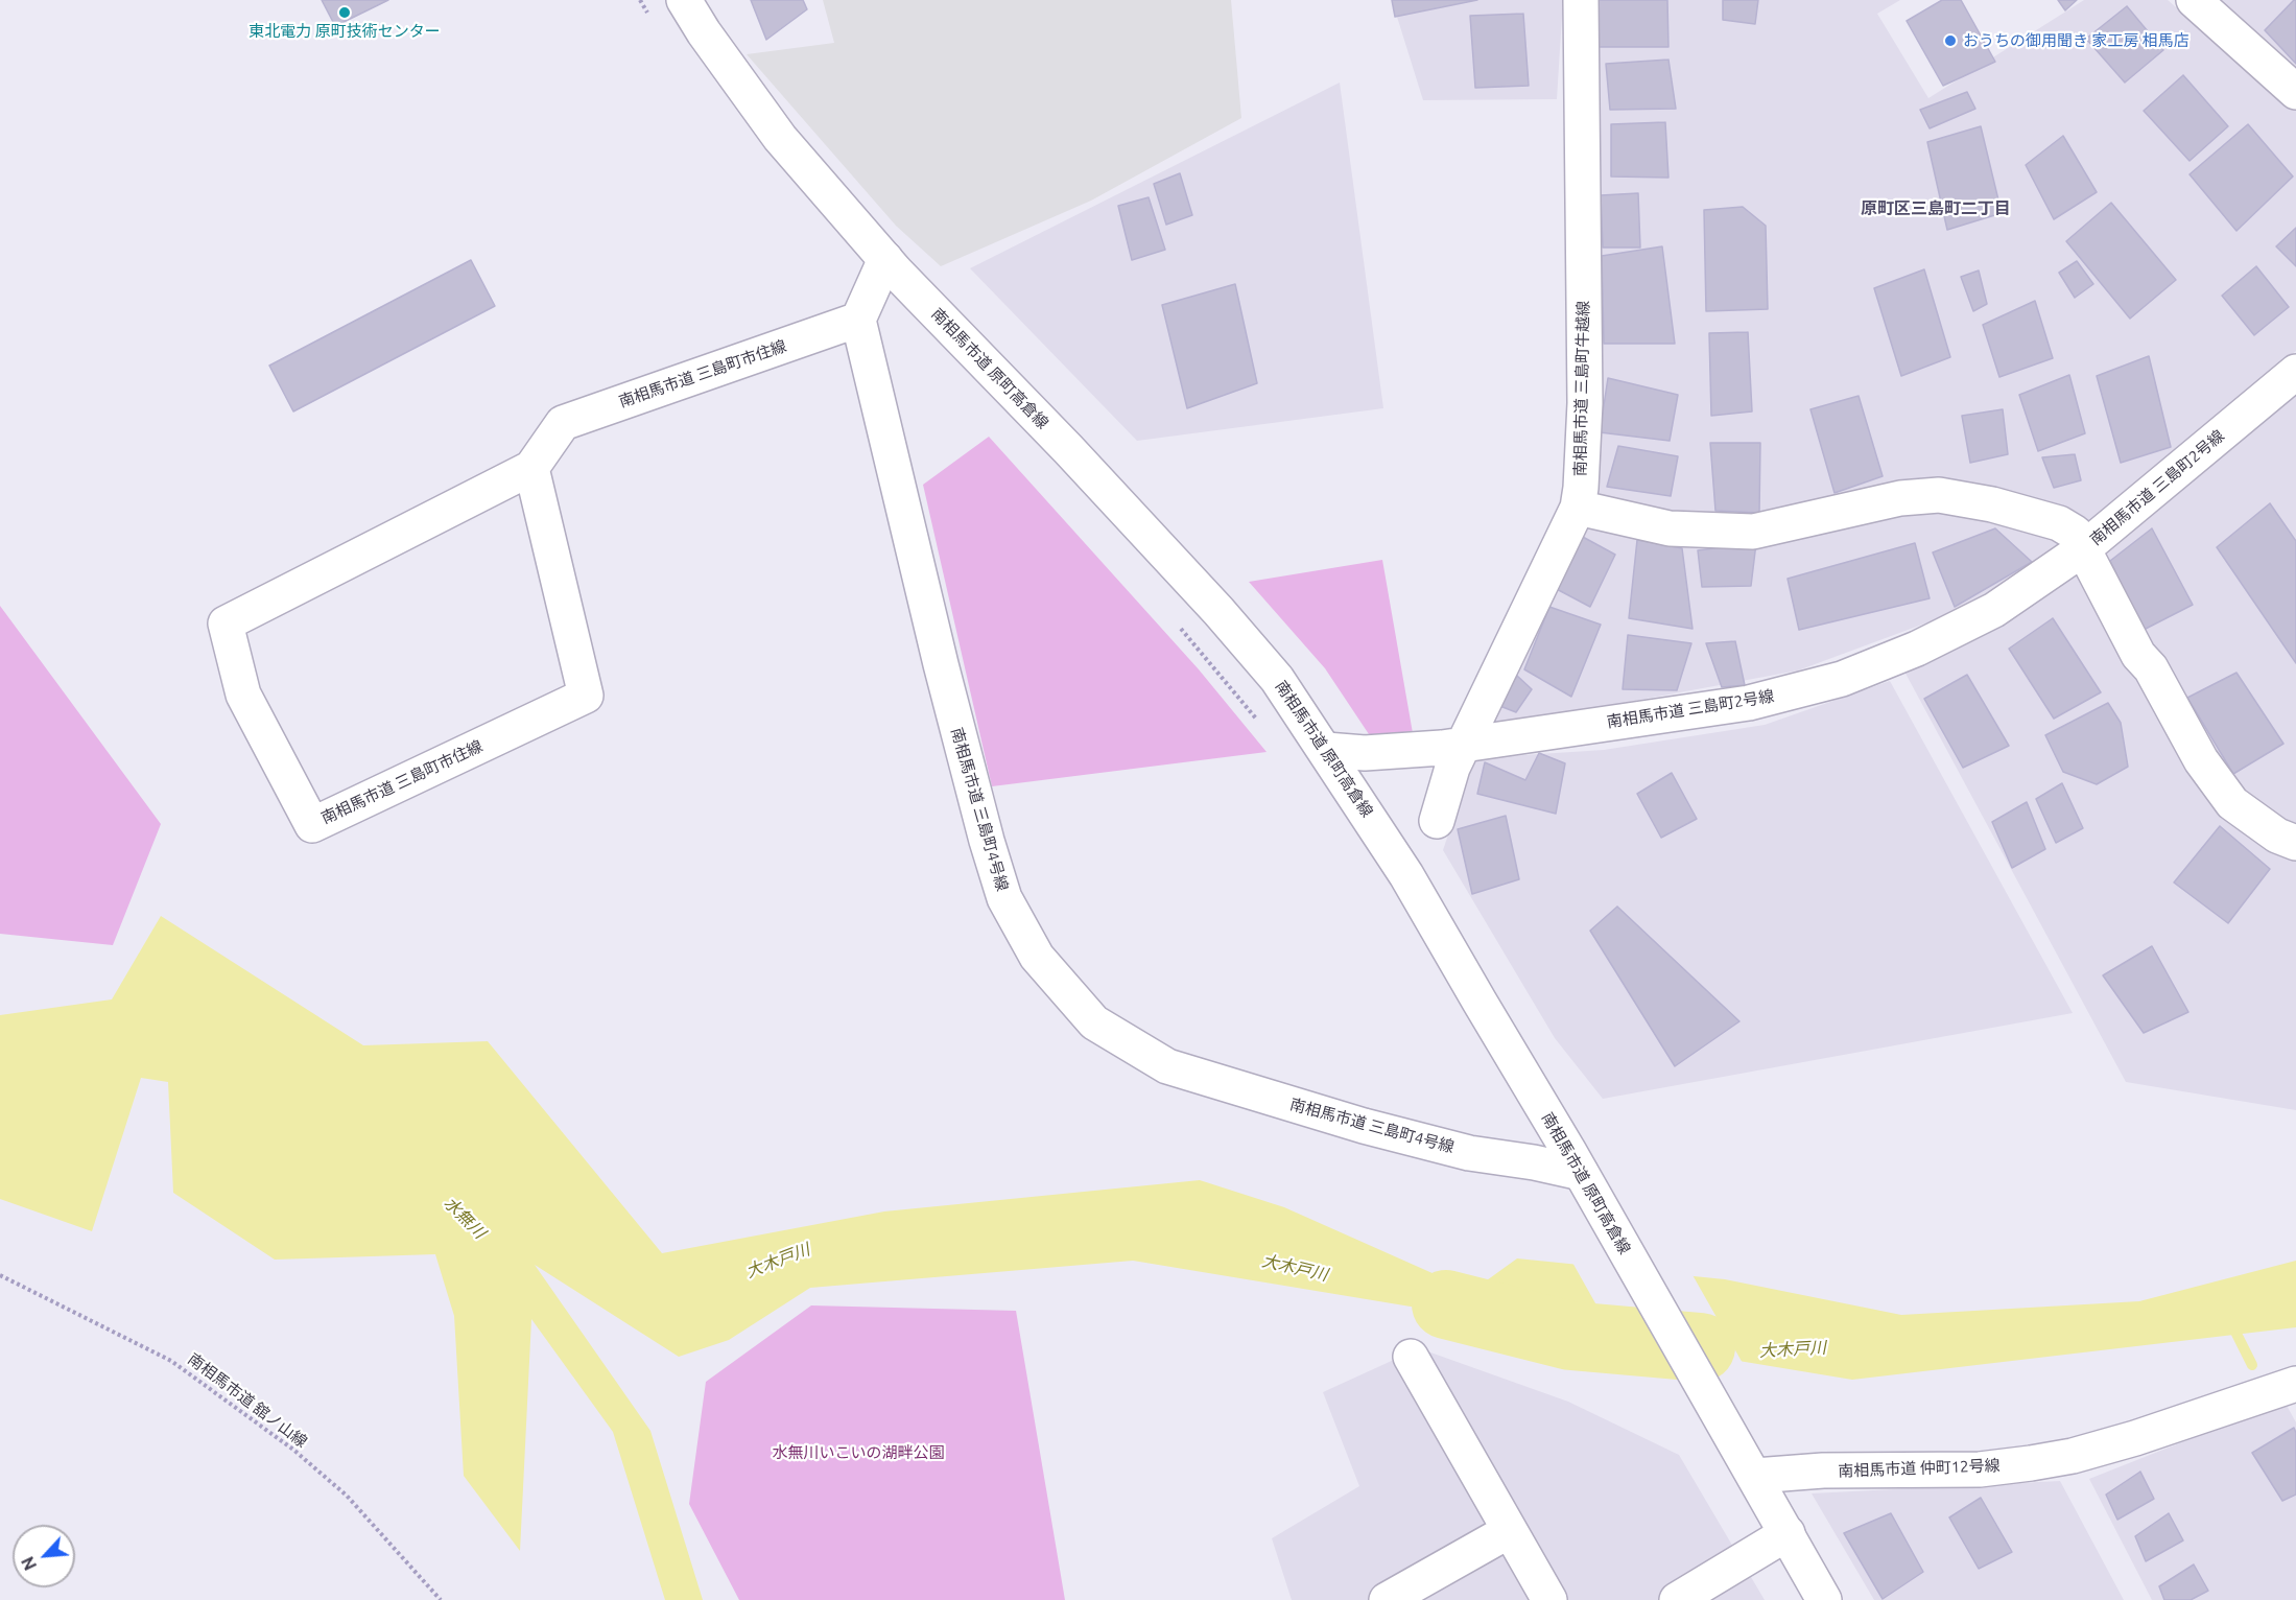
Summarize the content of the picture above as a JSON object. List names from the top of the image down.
{
  "streets": {
    "street": [
      "南相馬市道 原町高倉線",
      "南相馬市道 三島町市住線",
      "南相馬市道 三島町牛越線",
      "南相馬市道 三島町2号線",
      "南相馬市道 三島町4号線",
      "南相馬市道 仲町12号線"
    ],
    "path": ["南相馬市道 舘ノ山線"]
  },
  "crossings": [
    ["南相馬市道 原町高倉線", "南相馬市道 三島町2号線"],
    ["南相馬市道 原町高倉線", "南相馬市道 三島町4号線"],
    ["南相馬市道 原町高倉線", "南相馬市道 仲町12号線"],
    ["南相馬市道 三島町市住線", "南相馬市道 三島町4号線"],
    ["南相馬市道 三島町牛越線", "南相馬市道 三島町2号線"]
  ],
  "districts": ["原町区三島町二丁目"],
  "water": ["水無川", "大木戸川"],
  "parks": ["水無川いこいの湖畔公園"],
  "places": ["東北電力 原町技術センター", "おうちの御用聞き 家工房 相馬店"],
  "north": "bottom left"
}
